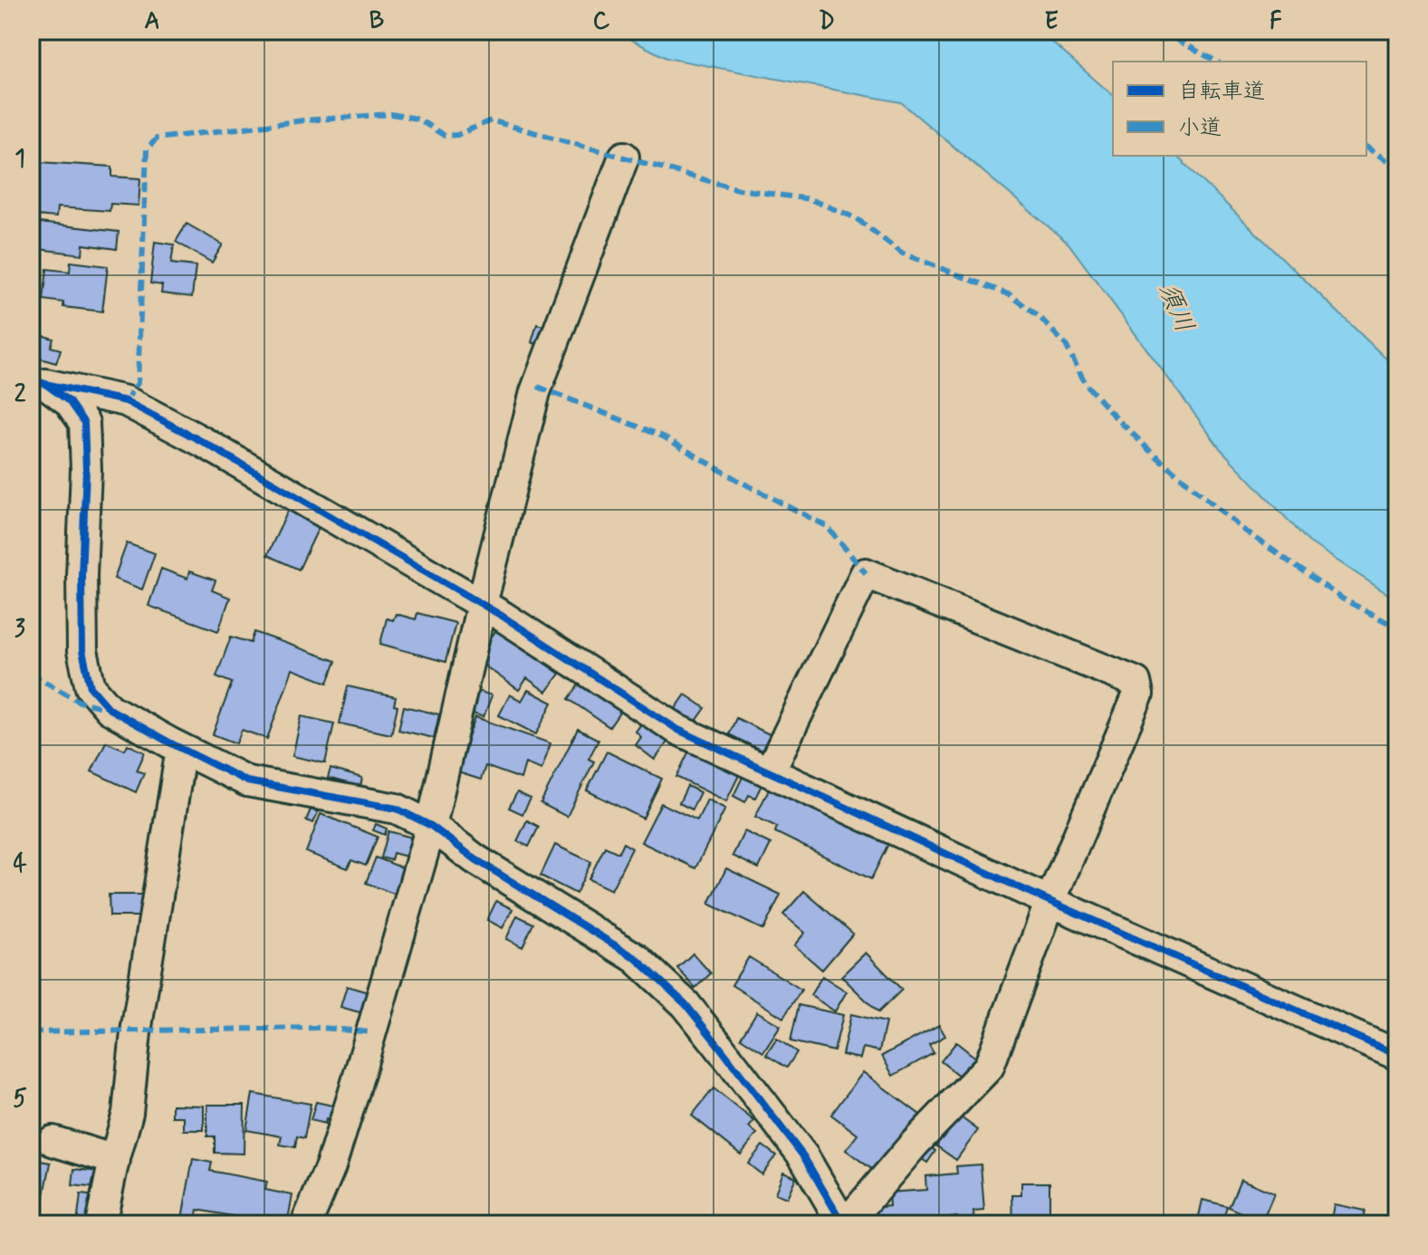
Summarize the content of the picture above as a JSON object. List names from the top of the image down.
{
  "water": ["須川"],
  "legend": ["自転車道", "小道"],
  "grid": {
    "columns": [
      "A",
      "B",
      "C",
      "D",
      "E",
      "F"
    ],
    "rows": [
      "1",
      "2",
      "3",
      "4",
      "5"
    ]
  }
}
